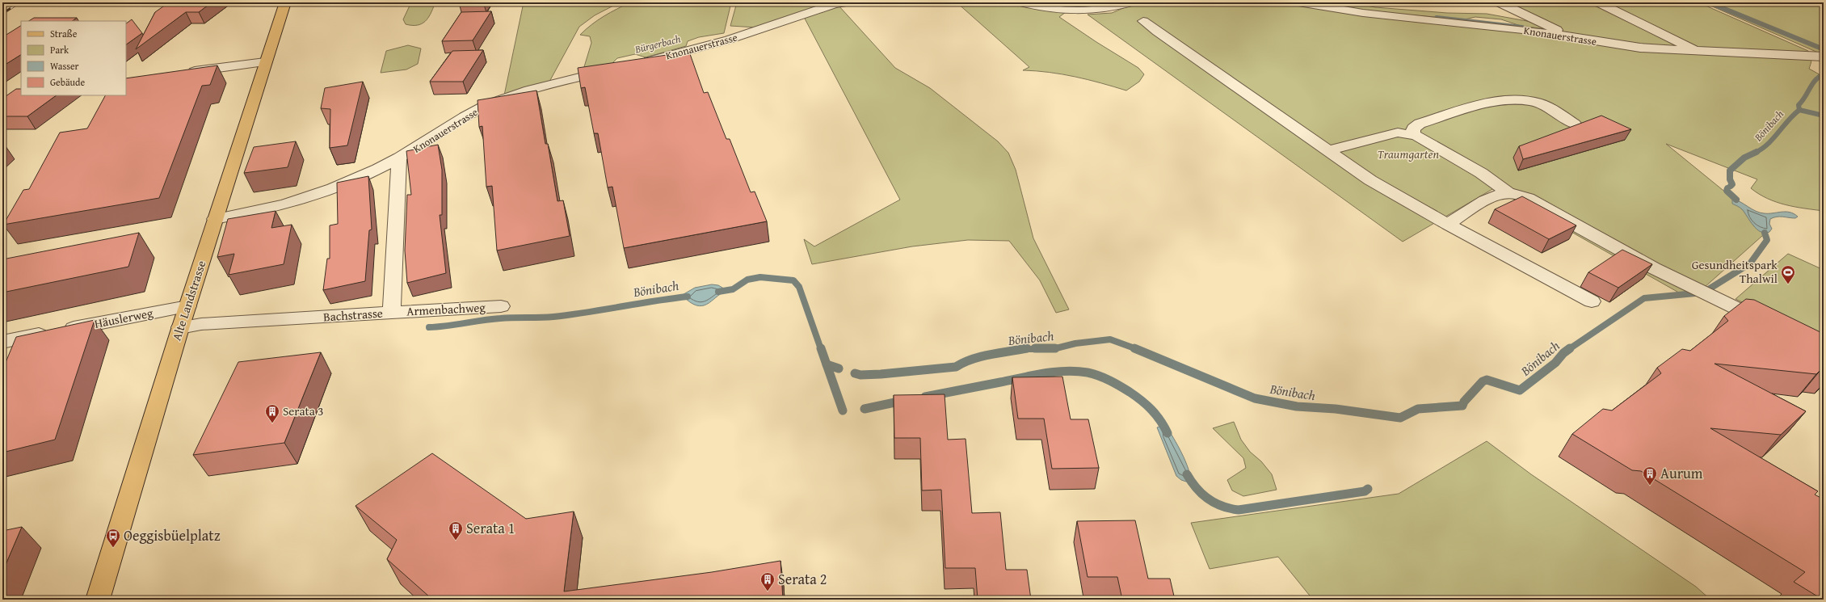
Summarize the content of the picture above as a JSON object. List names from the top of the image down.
{
  "streets": {
    "main road": ["Alte Landstrasse"],
    "street": [
      "Knonauerstrasse",
      "Armenbachweg",
      "Bachstrasse",
      "Häuslerweg"
    ]
  },
  "crossings": [
    ["Knonauerstrasse", "Alte Landstrasse"],
    ["Knonauerstrasse", "Bachstrasse"],
    ["Alte Landstrasse", "Bachstrasse"],
    ["Alte Landstrasse", "Häuslerweg"],
    ["Armenbachweg", "Bachstrasse"]
  ],
  "water": ["Bürgerbach", "Bönibach"],
  "parks": ["Traumgarten"],
  "places": {
    "sports": ["Gesundheitspark Thalwil"],
    "building": [
      "Serata 3",
      "Aurum",
      "Serata 1",
      "Serata 2"
    ],
    "bus stop": ["Oeggisbüelplatz"]
  },
  "legend": [
    "Straße",
    "Park",
    "Wasser",
    "Gebäude"
  ]
}
